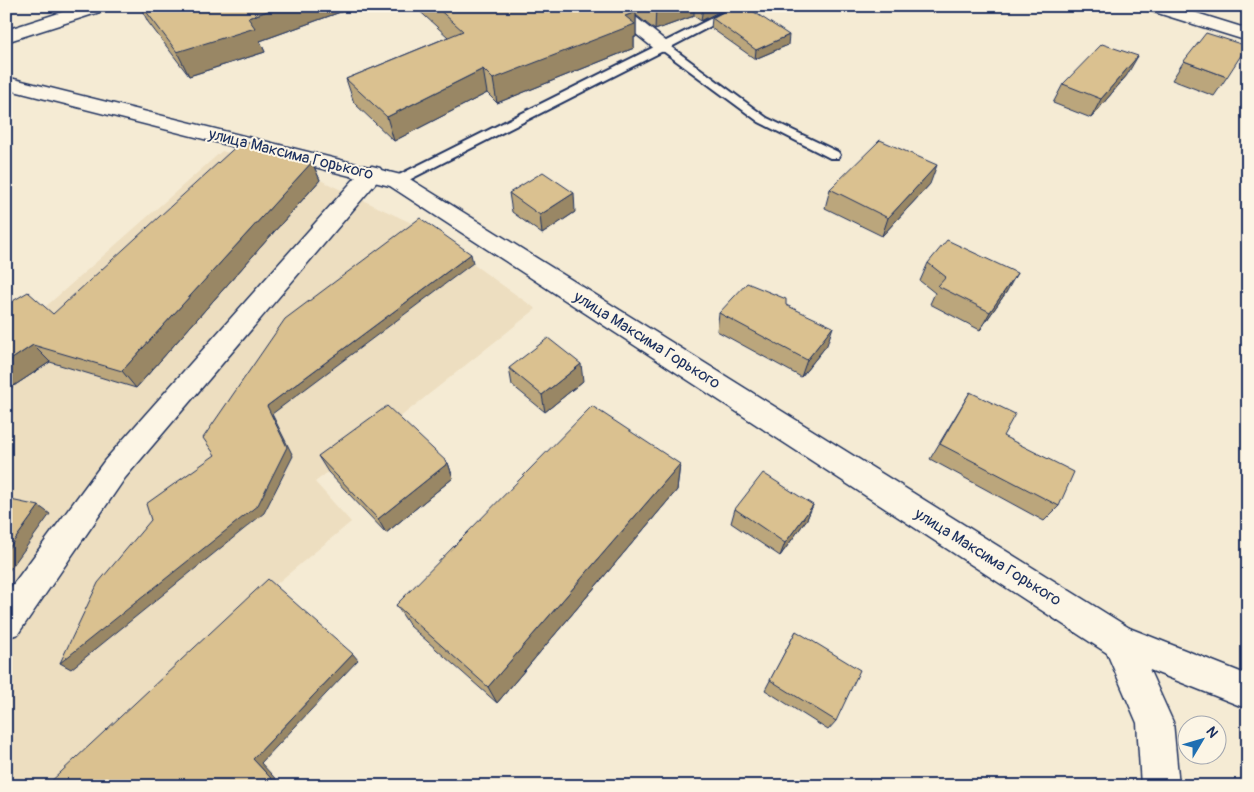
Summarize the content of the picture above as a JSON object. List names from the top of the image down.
{
  "streets": {
    "street": ["улица Максима Горького"]
  },
  "north": "top right"
}
